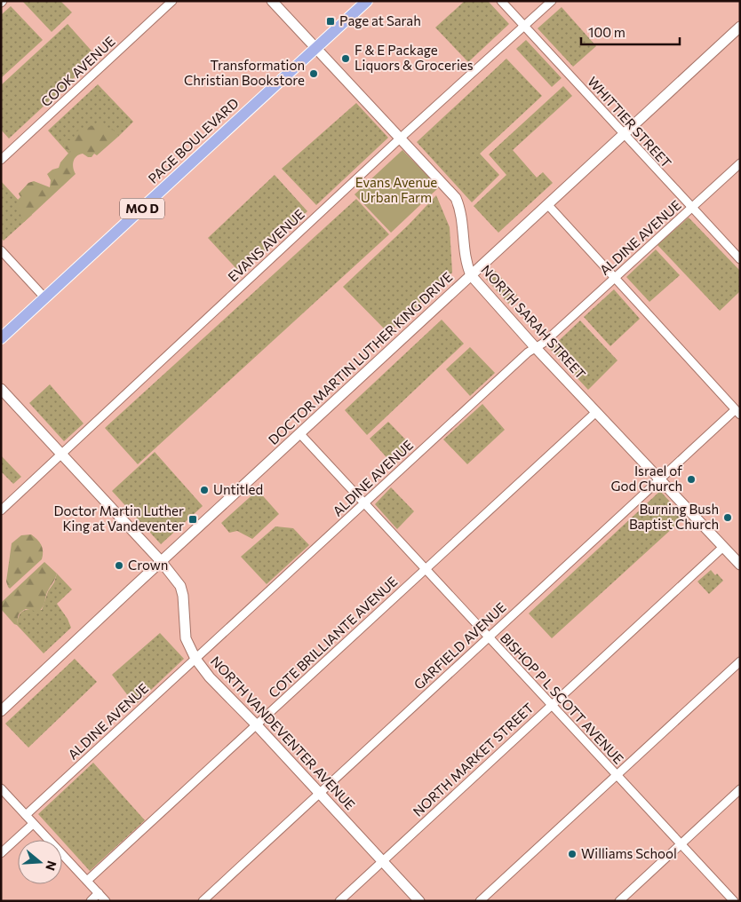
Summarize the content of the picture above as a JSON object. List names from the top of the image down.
{
  "streets": {
    "main road": [
      "PAGE BOULEVARD",
      "MO D",
      "NORTH SARAH STREET",
      "DOCTOR MARTIN LUTHER KING DRIVE",
      "NORTH VANDEVENTER AVENUE"
    ],
    "street": [
      "COOK AVENUE",
      "WHITTIER STREET",
      "ALDINE AVENUE",
      "EVANS AVENUE",
      "COTE BRILLIANTE AVENUE",
      "GARFIELD AVENUE",
      "BISHOP P L SCOTT AVENUE",
      "NORTH MARKET STREET"
    ]
  },
  "crossings": [
    ["WHITTIER STREET", "ALDINE AVENUE"],
    ["WHITTIER STREET", "EVANS AVENUE"],
    ["WHITTIER STREET", "DOCTOR MARTIN LUTHER KING DRIVE"],
    ["PAGE BOULEVARD", "NORTH SARAH STREET"],
    ["ALDINE AVENUE", "NORTH SARAH STREET"],
    ["ALDINE AVENUE", "BISHOP P L SCOTT AVENUE"],
    ["ALDINE AVENUE", "NORTH VANDEVENTER AVENUE"],
    ["EVANS AVENUE", "NORTH SARAH STREET"],
    ["EVANS AVENUE", "NORTH VANDEVENTER AVENUE"],
    ["NORTH SARAH STREET", "DOCTOR MARTIN LUTHER KING DRIVE"],
    ["NORTH SARAH STREET", "COTE BRILLIANTE AVENUE"],
    ["NORTH SARAH STREET", "GARFIELD AVENUE"],
    ["NORTH SARAH STREET", "NORTH MARKET STREET"],
    ["DOCTOR MARTIN LUTHER KING DRIVE", "BISHOP P L SCOTT AVENUE"],
    ["DOCTOR MARTIN LUTHER KING DRIVE", "NORTH VANDEVENTER AVENUE"],
    ["COTE BRILLIANTE AVENUE", "BISHOP P L SCOTT AVENUE"],
    ["COTE BRILLIANTE AVENUE", "NORTH VANDEVENTER AVENUE"],
    ["GARFIELD AVENUE", "BISHOP P L SCOTT AVENUE"],
    ["GARFIELD AVENUE", "NORTH VANDEVENTER AVENUE"],
    ["BISHOP P L SCOTT AVENUE", "NORTH MARKET STREET"],
    ["NORTH VANDEVENTER AVENUE", "NORTH MARKET STREET"]
  ],
  "parks": ["Evans Avenue Urban Farm"],
  "places": {
    "transit": ["Page at Sarah", "Doctor Martin Luther King at Vandeventer"],
    "other": [
      "F & E Package Liquors & Groceries",
      "Transformation Christian Bookstore",
      "Israel of God Church",
      "Untitled",
      "Burning Bush Baptist Church",
      "Crown",
      "Williams School"
    ]
  },
  "scale_bar": "100 m",
  "north": "right"
}
